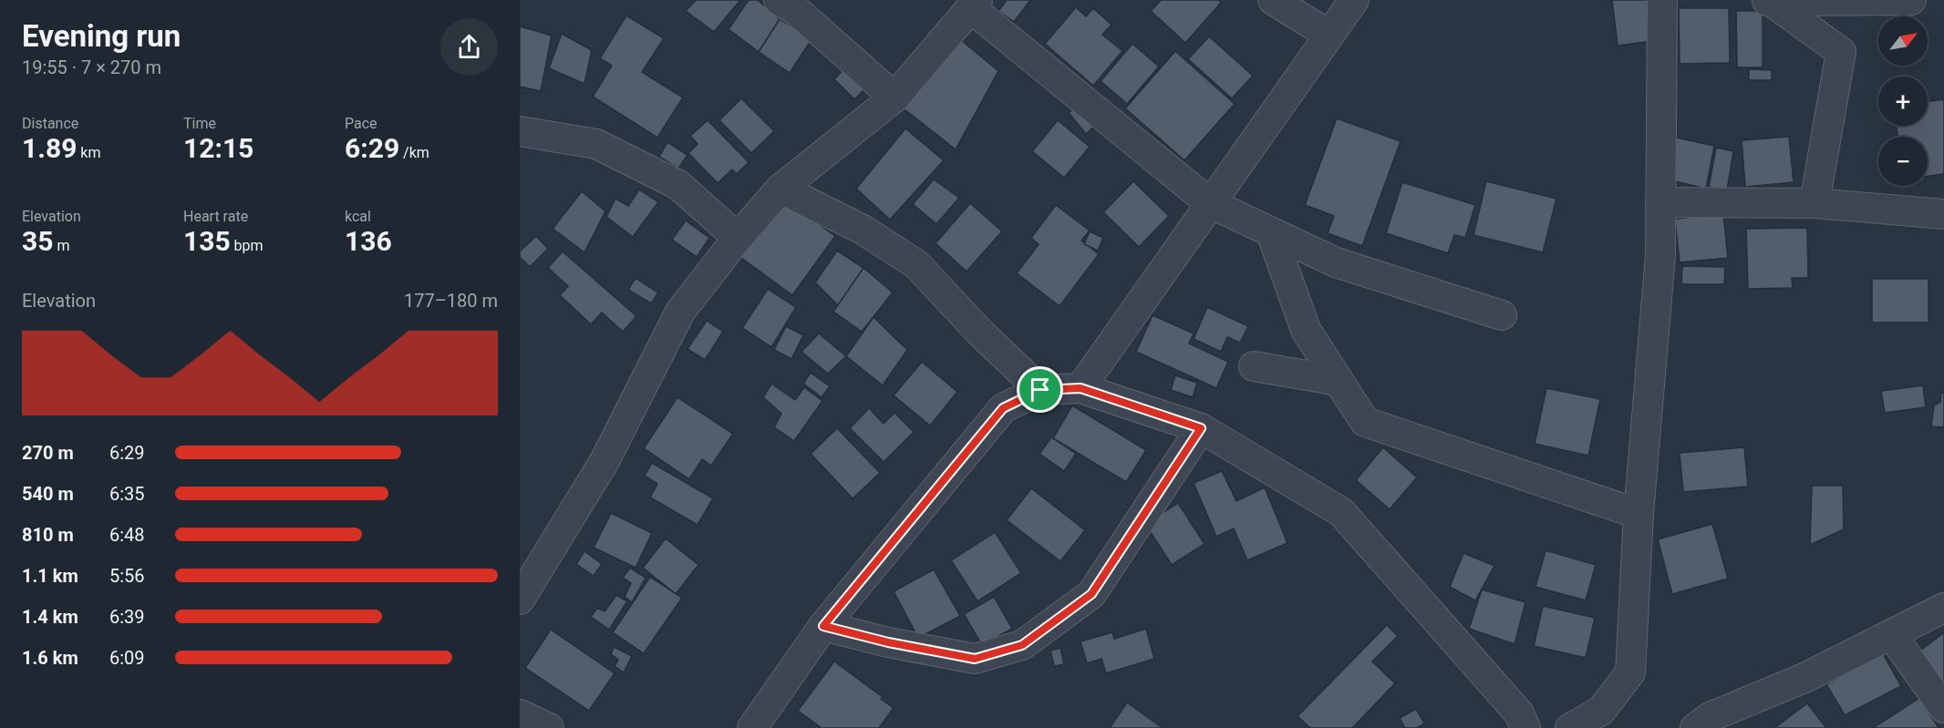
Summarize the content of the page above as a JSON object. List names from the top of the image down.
{
  "north": "top right",
  "page": {
    "heading": ["Evening run", "19:55 · 7 × 270 m"],
    "map_buttons": ["+", "−"],
    "stats": [
      ["Distance", "1.89 km"],
      ["Time", "12:15"],
      ["Pace", "6:29 /km"],
      ["Elevation", "35 m"],
      ["Heart rate", "135 bpm"],
      ["kcal", "136"]
    ],
    "chart": ["Elevation", "177–180 m"],
    "list": [
      {
        "name": "270 m",
        "note": "6:29"
      },
      {
        "name": "540 m",
        "note": "6:35"
      },
      {
        "name": "810 m",
        "note": "6:48"
      },
      {
        "name": "1.1 km",
        "note": "5:56"
      },
      {
        "name": "1.4 km",
        "note": "6:39"
      },
      {
        "name": "1.6 km",
        "note": "6:09"
      }
    ]
  }
}
